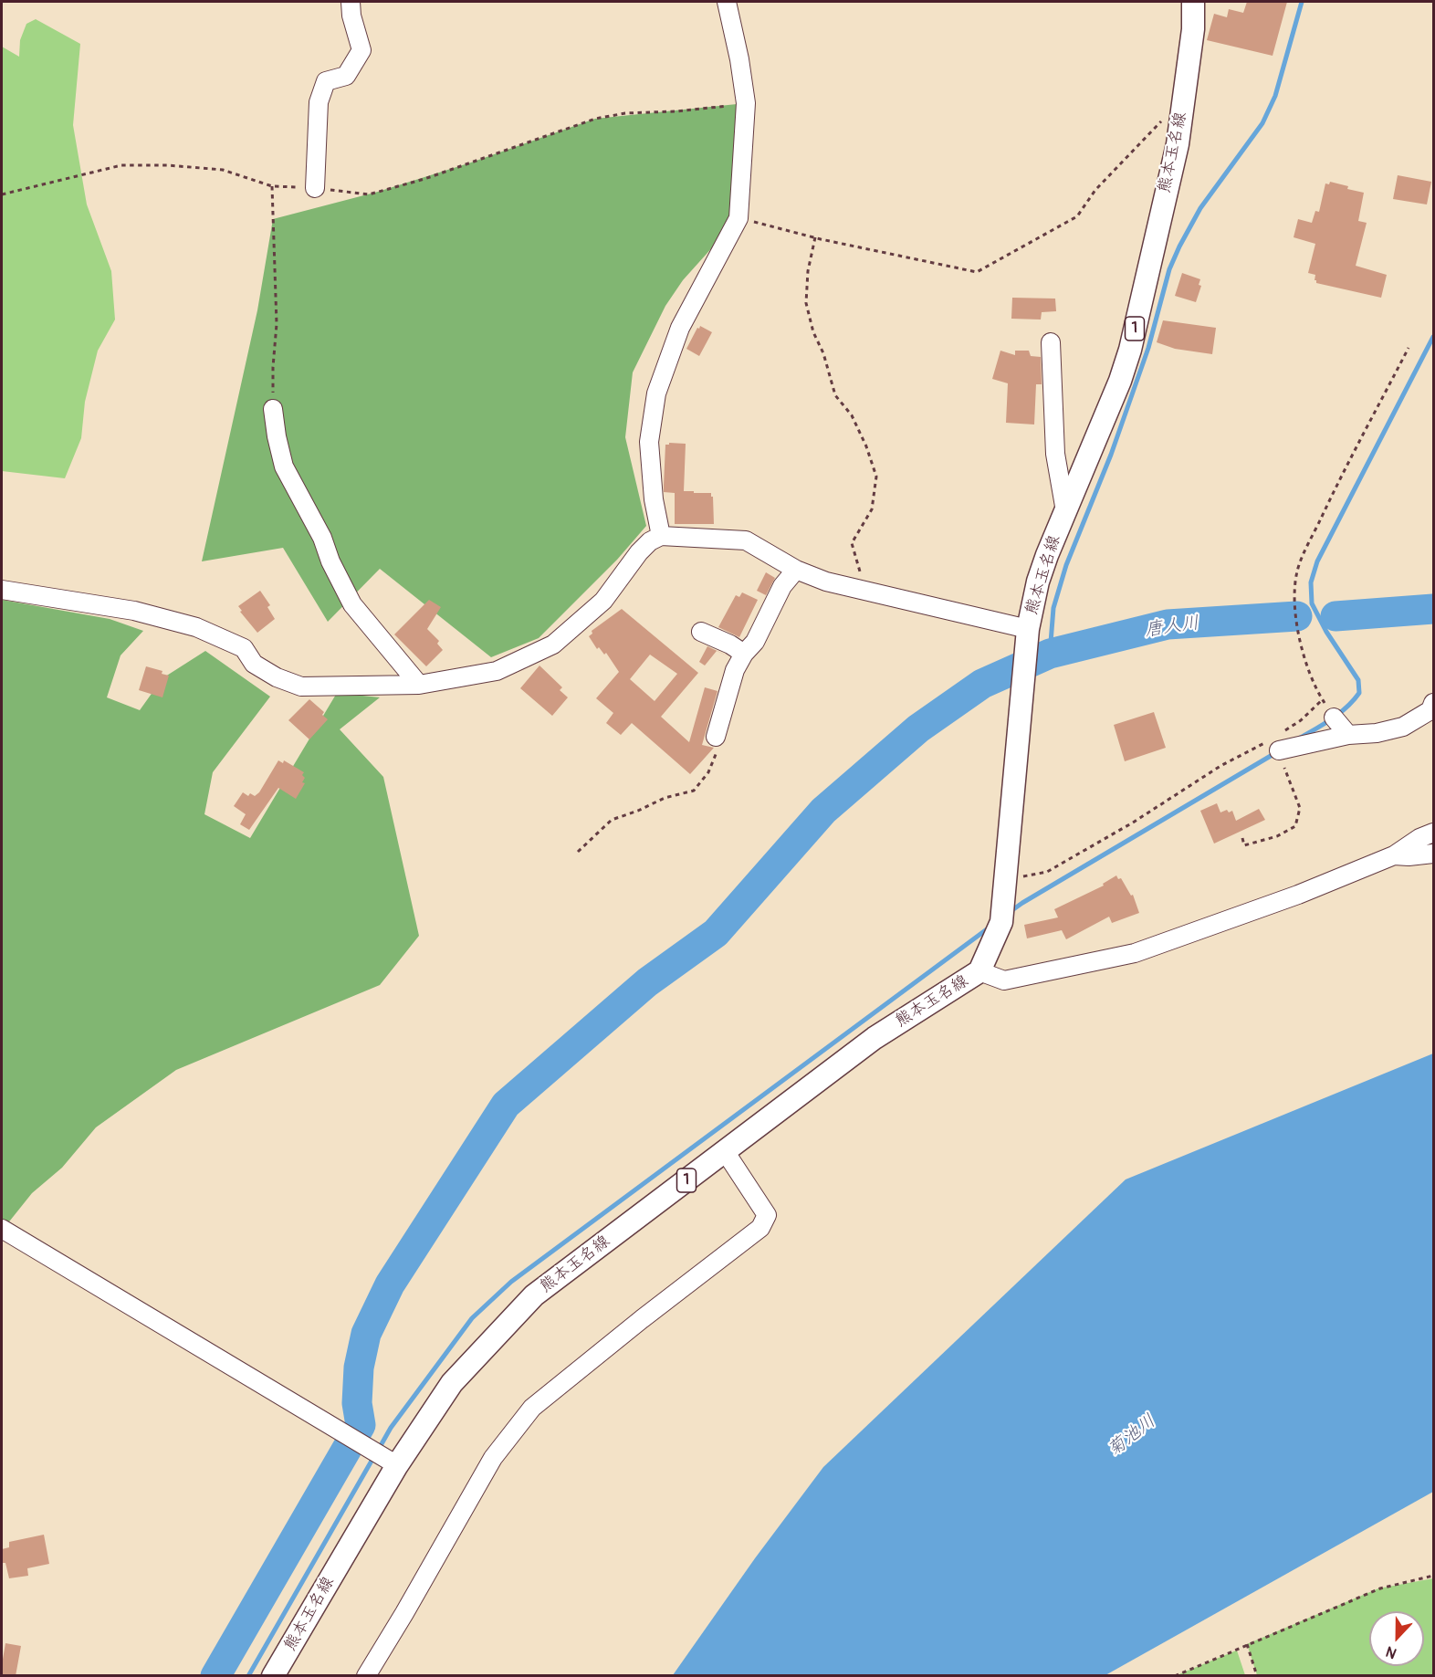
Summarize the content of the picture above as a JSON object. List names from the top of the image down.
{
  "streets": {
    "main road": ["熊本玉名線", "1"]
  },
  "water": ["唐人川", "菊池川"],
  "north": "bottom"
}
